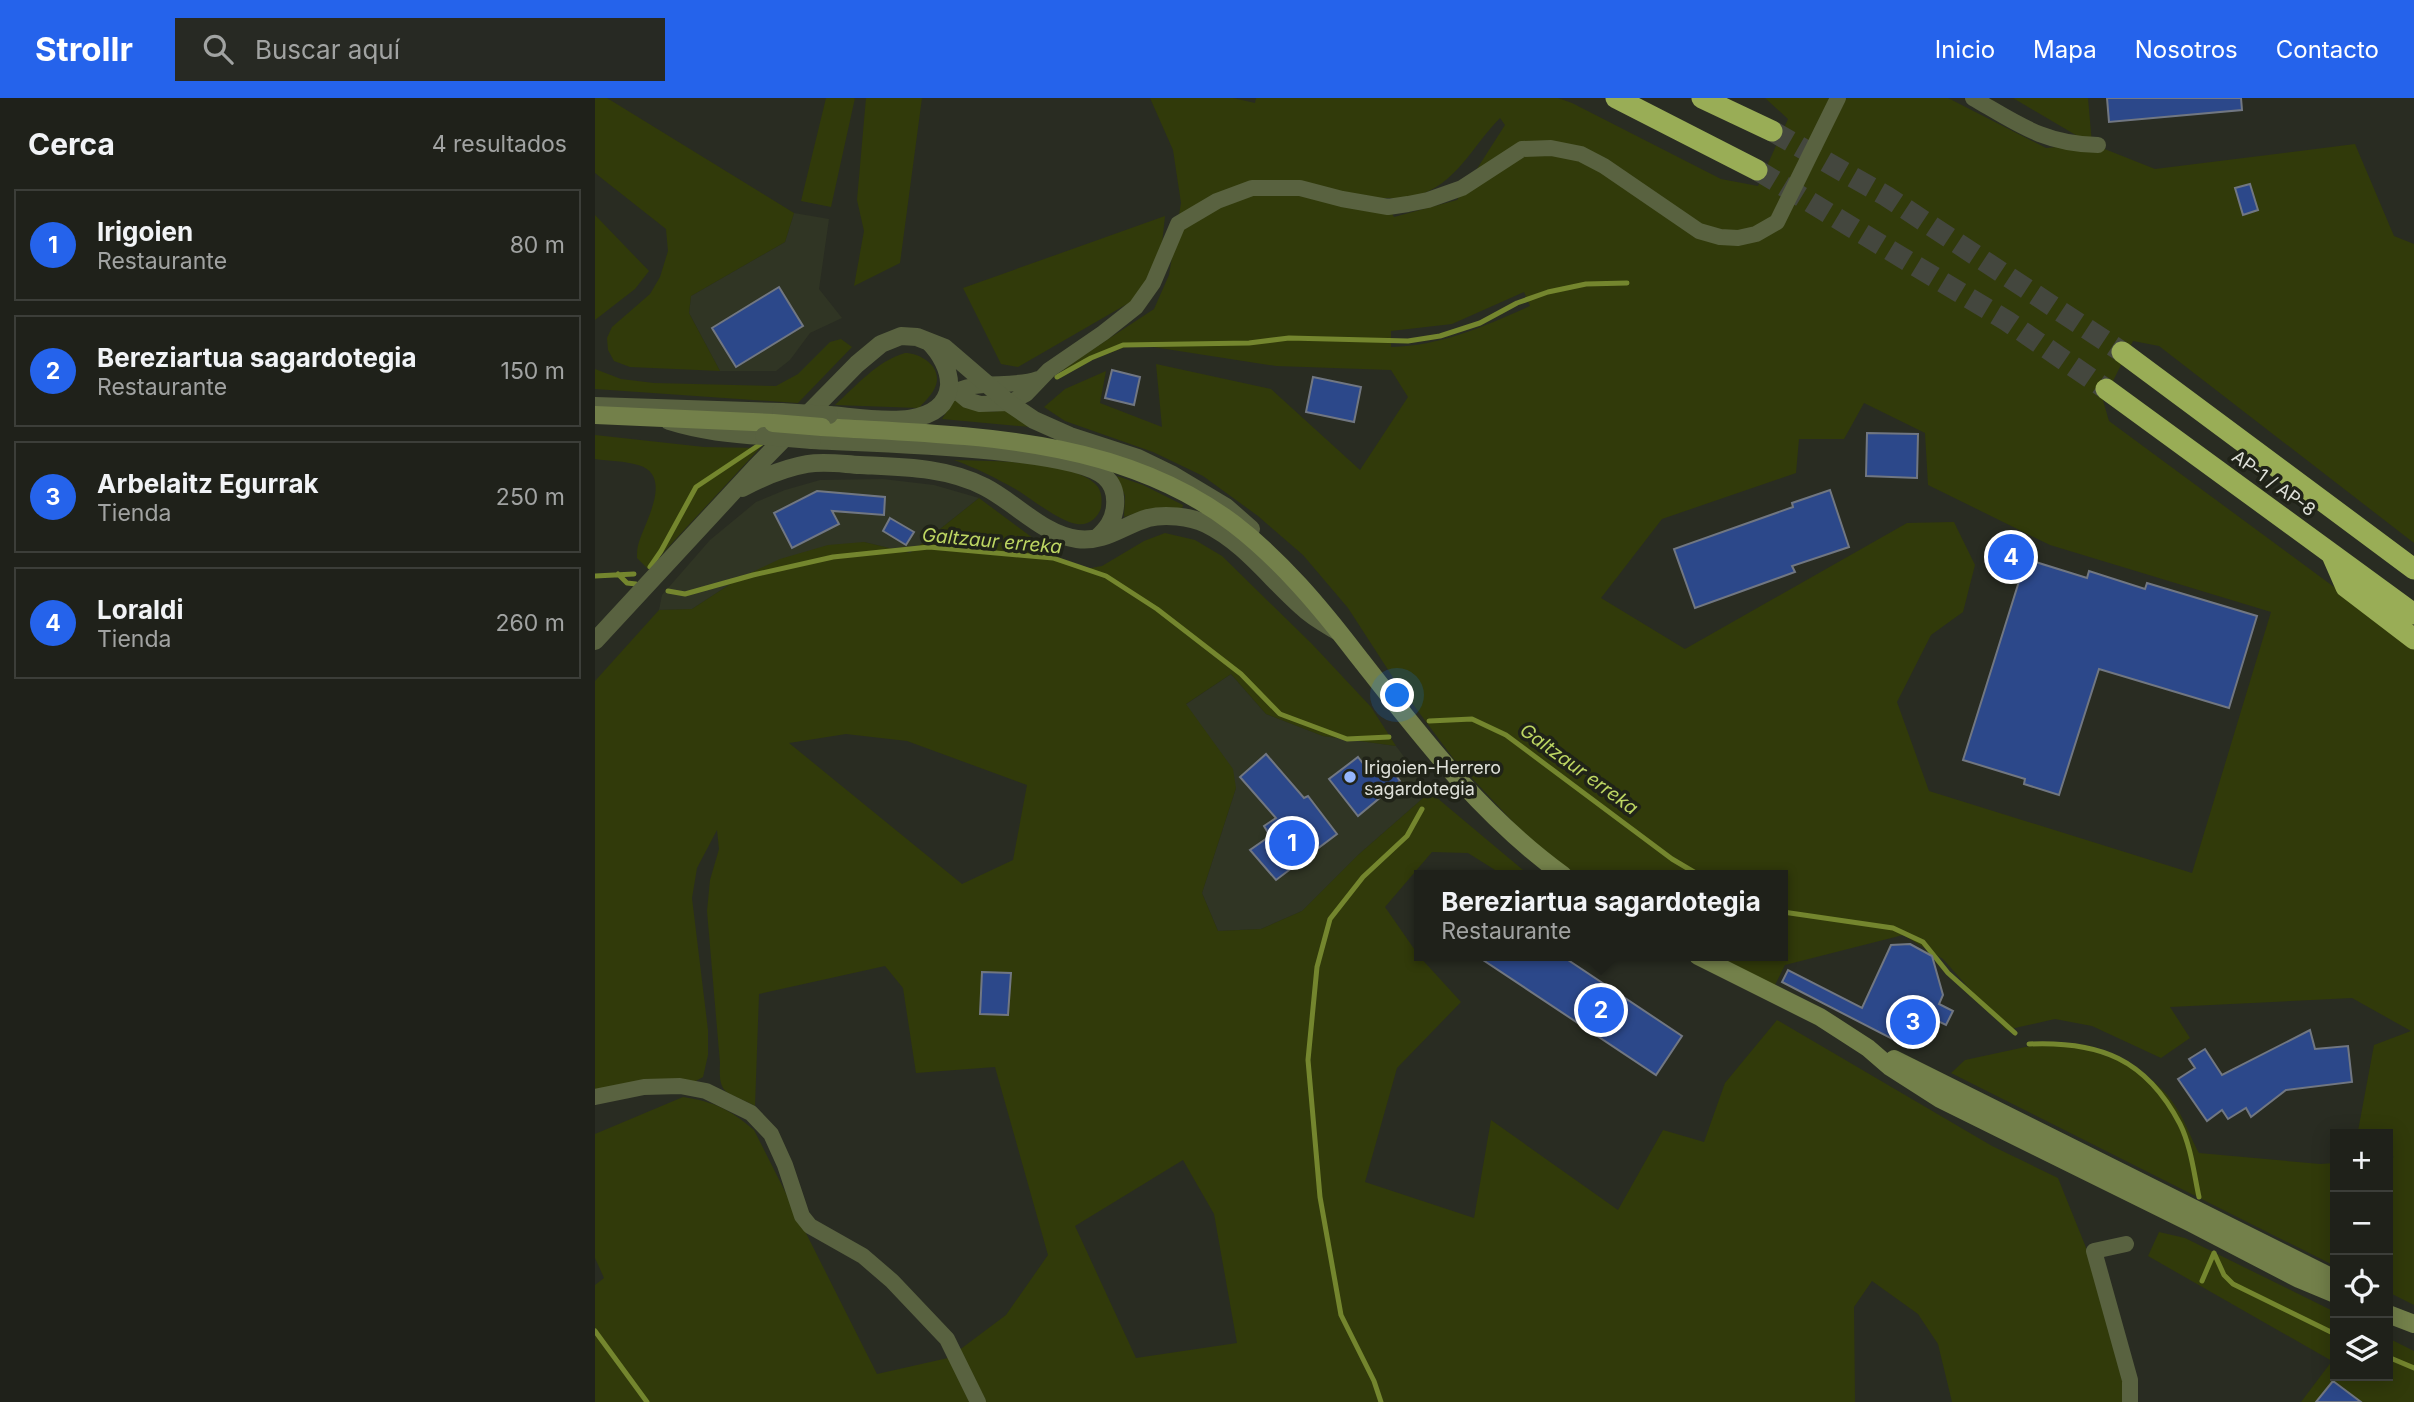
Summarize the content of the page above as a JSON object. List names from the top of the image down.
{
  "streets": {
    "highway": ["AP-1 / AP-8"]
  },
  "water": ["Galtzaur erreka"],
  "places": ["Irigoien-Herrero sagardotegia"],
  "page": {
    "header": "Strollr",
    "search": "Buscar aquí",
    "nav": [
      "Inicio",
      "Mapa",
      "Nosotros",
      "Contacto"
    ],
    "heading": ["Cerca", "4 resultados"],
    "list": [
      {
        "mark": "1",
        "name": "Irigoien",
        "note": "Restaurante",
        "value": "80 m"
      },
      {
        "mark": "2",
        "name": "Bereziartua sagardotegia",
        "note": "Restaurante",
        "value": "150 m"
      },
      {
        "mark": "3",
        "name": "Arbelaitz Egurrak",
        "note": "Tienda",
        "value": "250 m"
      },
      {
        "mark": "4",
        "name": "Loraldi",
        "note": "Tienda",
        "value": "260 m"
      }
    ],
    "pins": [
      "4",
      "1",
      "2",
      "3"
    ],
    "popup": ["Bereziartua sagardotegia", "Restaurante"],
    "map_buttons": ["+", "−"]
  }
}
